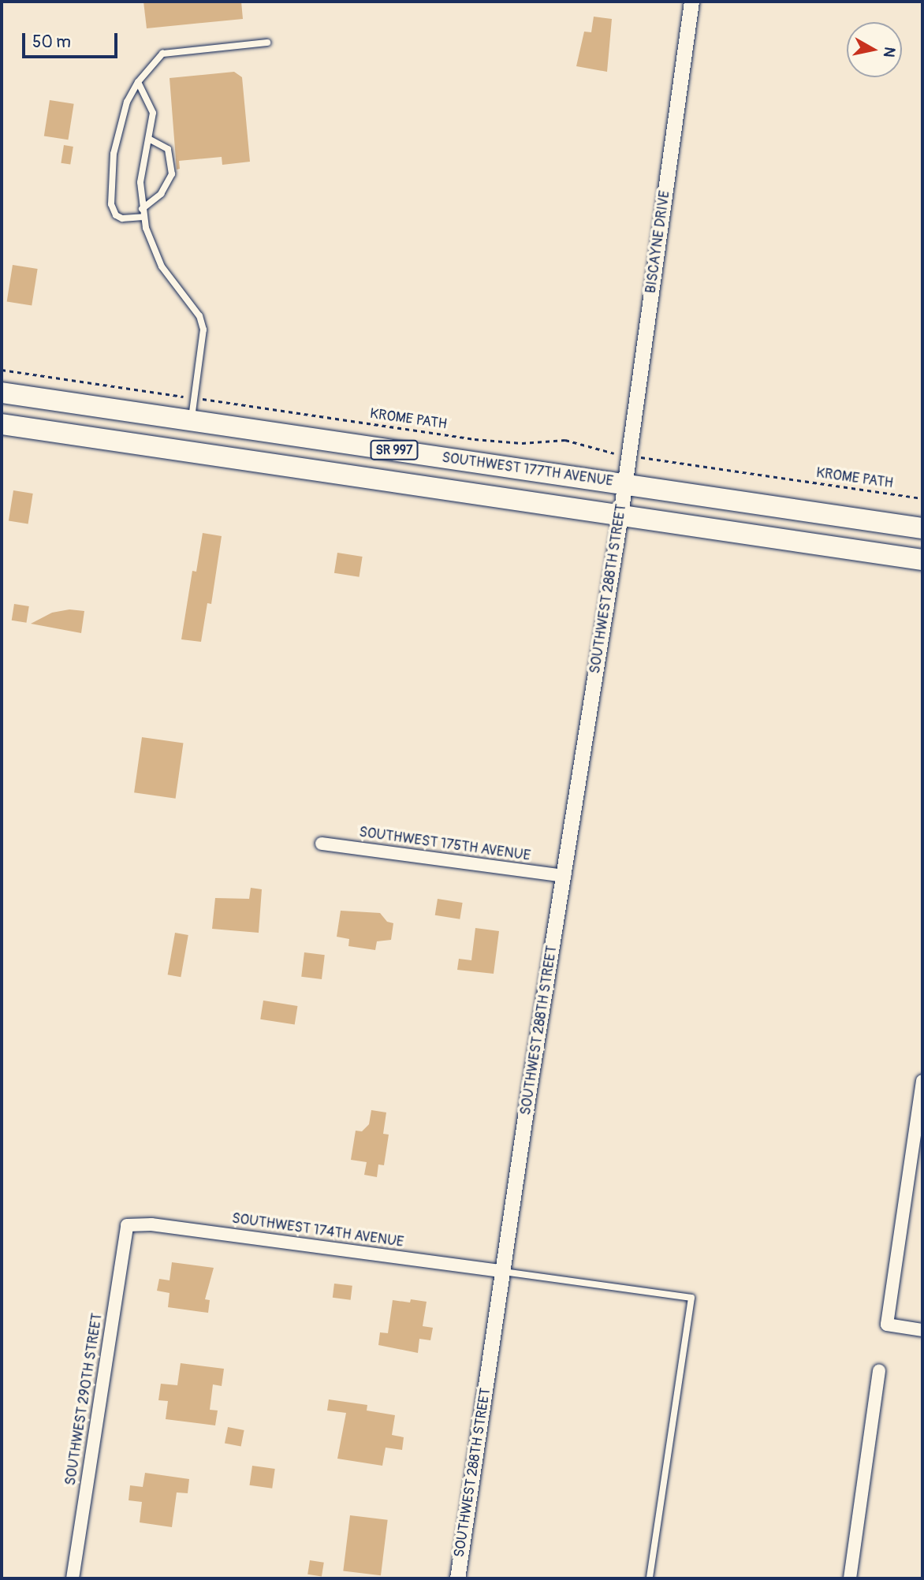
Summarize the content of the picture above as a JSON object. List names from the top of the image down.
{
  "streets": {
    "highway": ["SR 997", "SOUTHWEST 177TH AVENUE"],
    "street": [
      "BISCAYNE DRIVE",
      "SOUTHWEST 288TH STREET",
      "SOUTHWEST 175TH AVENUE",
      "SOUTHWEST 174TH AVENUE",
      "SOUTHWEST 290TH STREET"
    ],
    "path": ["KROME PATH"]
  },
  "crossings": [
    ["BISCAYNE DRIVE", "SOUTHWEST 177TH AVENUE"],
    ["BISCAYNE DRIVE", "SOUTHWEST 288TH STREET"],
    ["SR 997", "SOUTHWEST 288TH STREET"],
    ["SOUTHWEST 177TH AVENUE", "SOUTHWEST 288TH STREET"],
    ["SOUTHWEST 288TH STREET", "SOUTHWEST 175TH AVENUE"],
    ["SOUTHWEST 288TH STREET", "SOUTHWEST 174TH AVENUE"],
    ["SOUTHWEST 174TH AVENUE", "SOUTHWEST 290TH STREET"]
  ],
  "scale_bar": "50 m",
  "north": "right"
}
